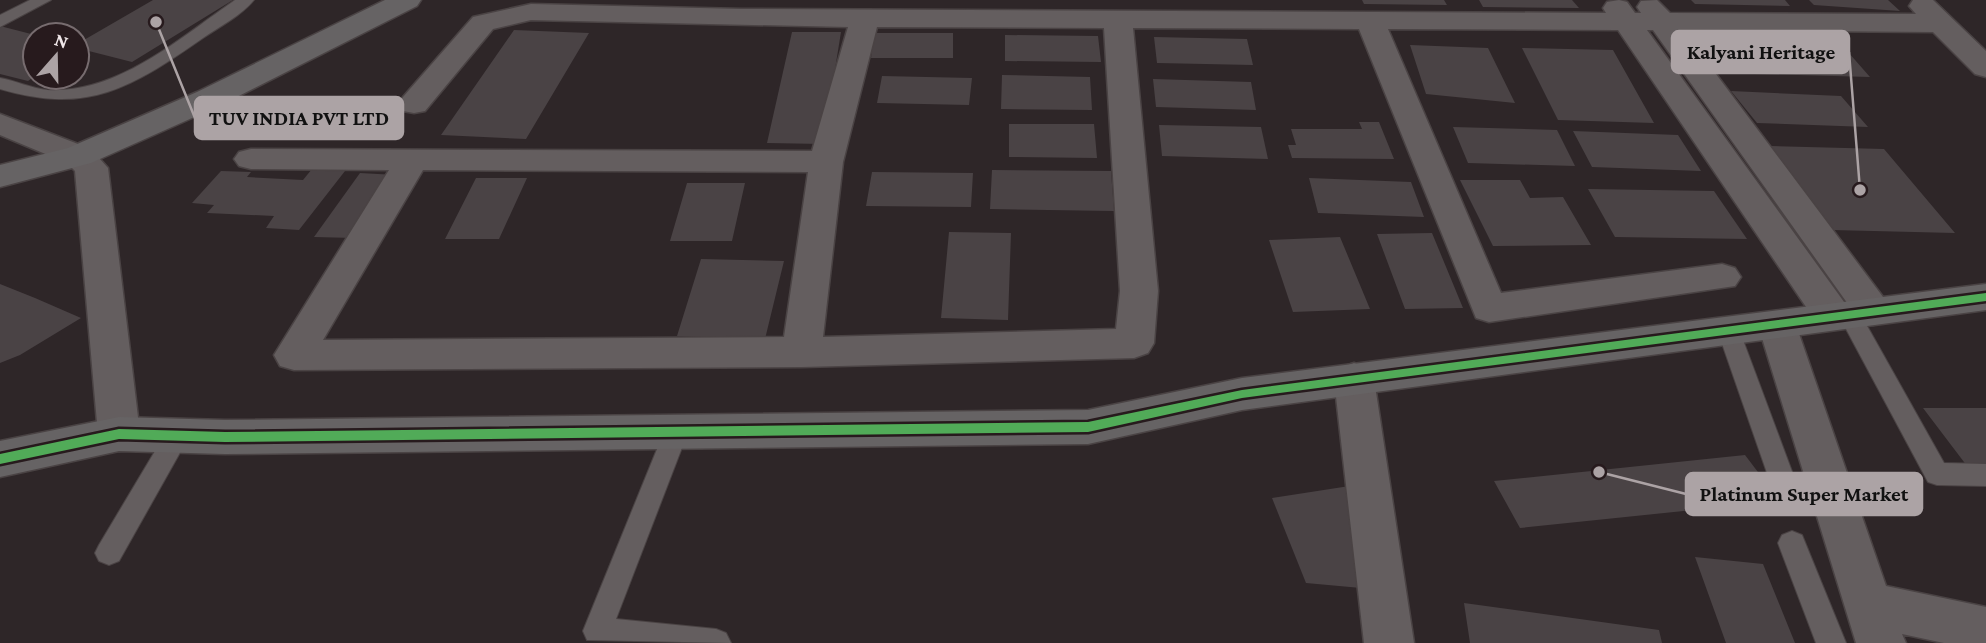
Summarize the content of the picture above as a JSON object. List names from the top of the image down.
{
  "places": ["TUV INDIA PVT LTD", "Kalyani Heritage", "Platinum Super Market"],
  "north": "top"
}
